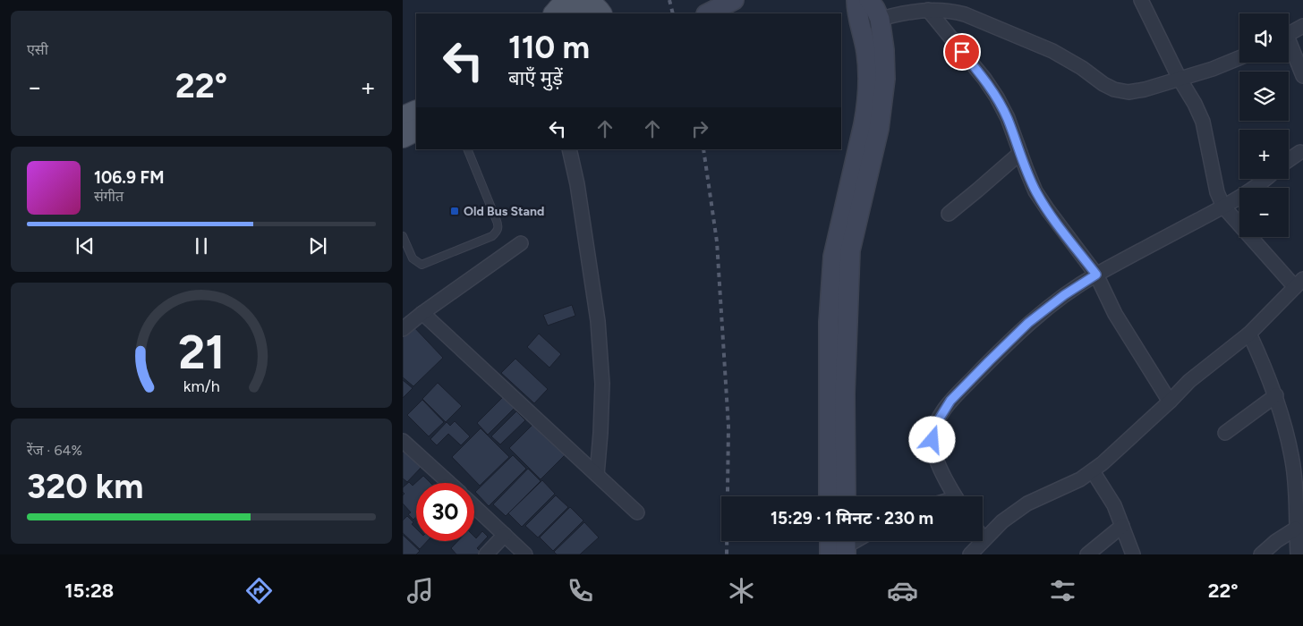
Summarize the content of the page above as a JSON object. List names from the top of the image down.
{
  "places": {
    "transit": ["Old Bus Stand"]
  },
  "page": {
    "tile": [
      "एसी",
      ["रेंज · 64%", "320 km"]
    ],
    "map_buttons": ["+", "−"],
    "turn": ["110 m", "बाएँ मुड़ें"],
    "heat": ["−", "22°", "+"],
    "song": ["106.9 FM", "संगीत"],
    "limit": "30",
    "trip": "15:29 · 1 मिनट · 230 m",
    "tabs": ["15:28", "22°"],
    "gauge": ["21", "km/h"]
  }
}
